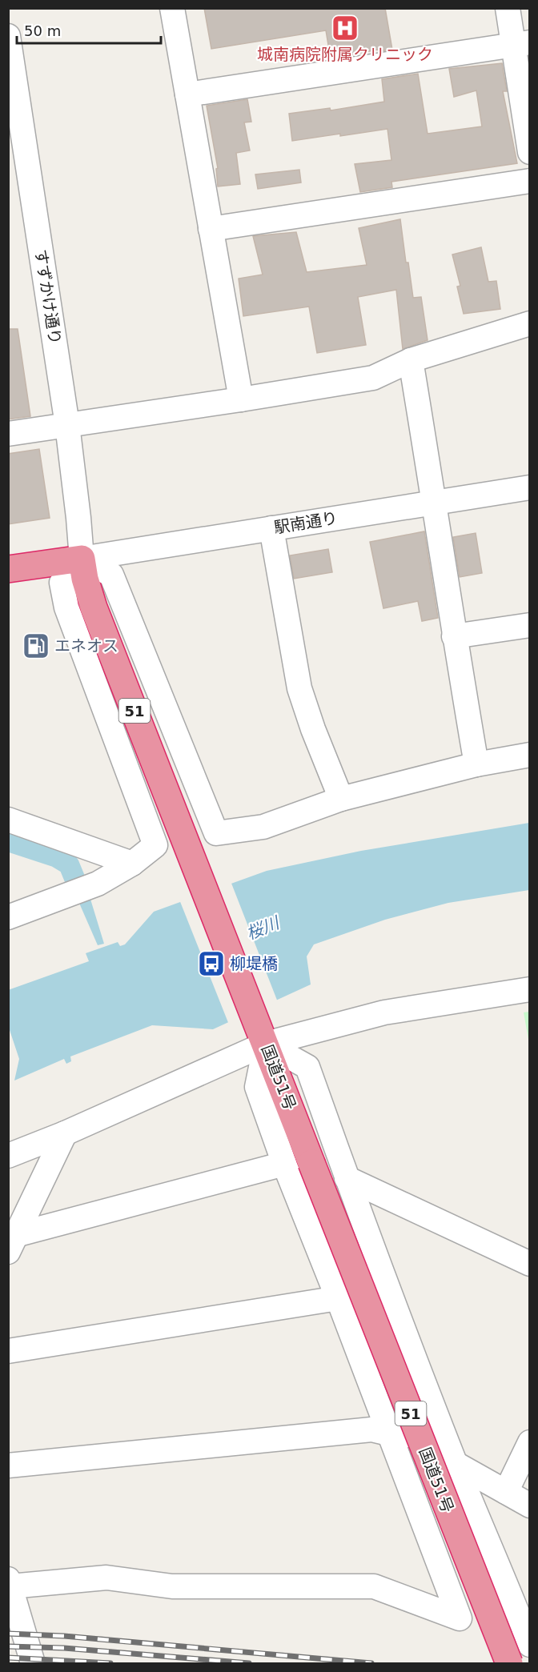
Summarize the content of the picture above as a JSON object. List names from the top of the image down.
{
  "streets": {
    "highway": ["51", "国道51号"],
    "street": ["すずかけ通り", "駅南通り"]
  },
  "crossings": [
    ["すずかけ通り", "駅南通り"],
    ["すずかけ通り", "国道51号"],
    ["駅南通り", "国道51号"]
  ],
  "water": ["桜川"],
  "places": {
    "hospital": ["城南病院附属クリニック"],
    "fuel station": ["エネオス"],
    "bus stop": ["柳堤橋"]
  },
  "scale_bar": "50 m"
}
